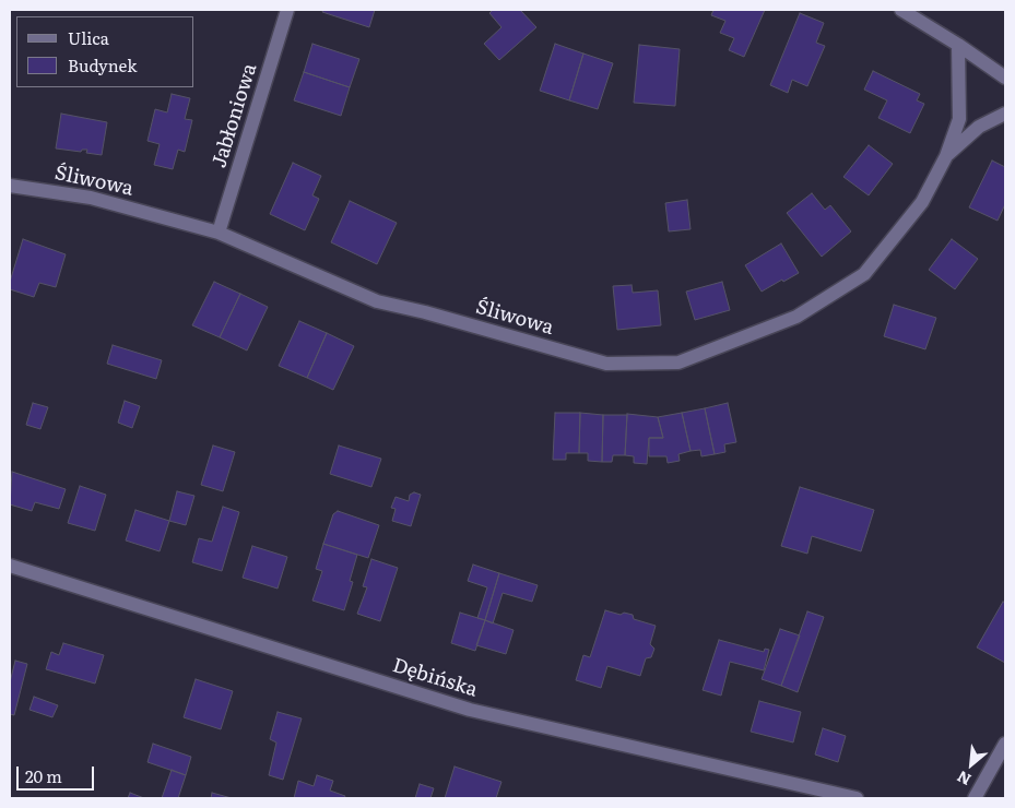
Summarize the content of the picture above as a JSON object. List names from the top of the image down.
{
  "streets": {
    "street": ["Jabłoniowa", "Śliwowa", "Dębińska"]
  },
  "crossings": [
    ["Jabłoniowa", "Śliwowa"]
  ],
  "legend": ["Ulica", "Budynek"],
  "scale_bar": "20 m",
  "north": "bottom left"
}
